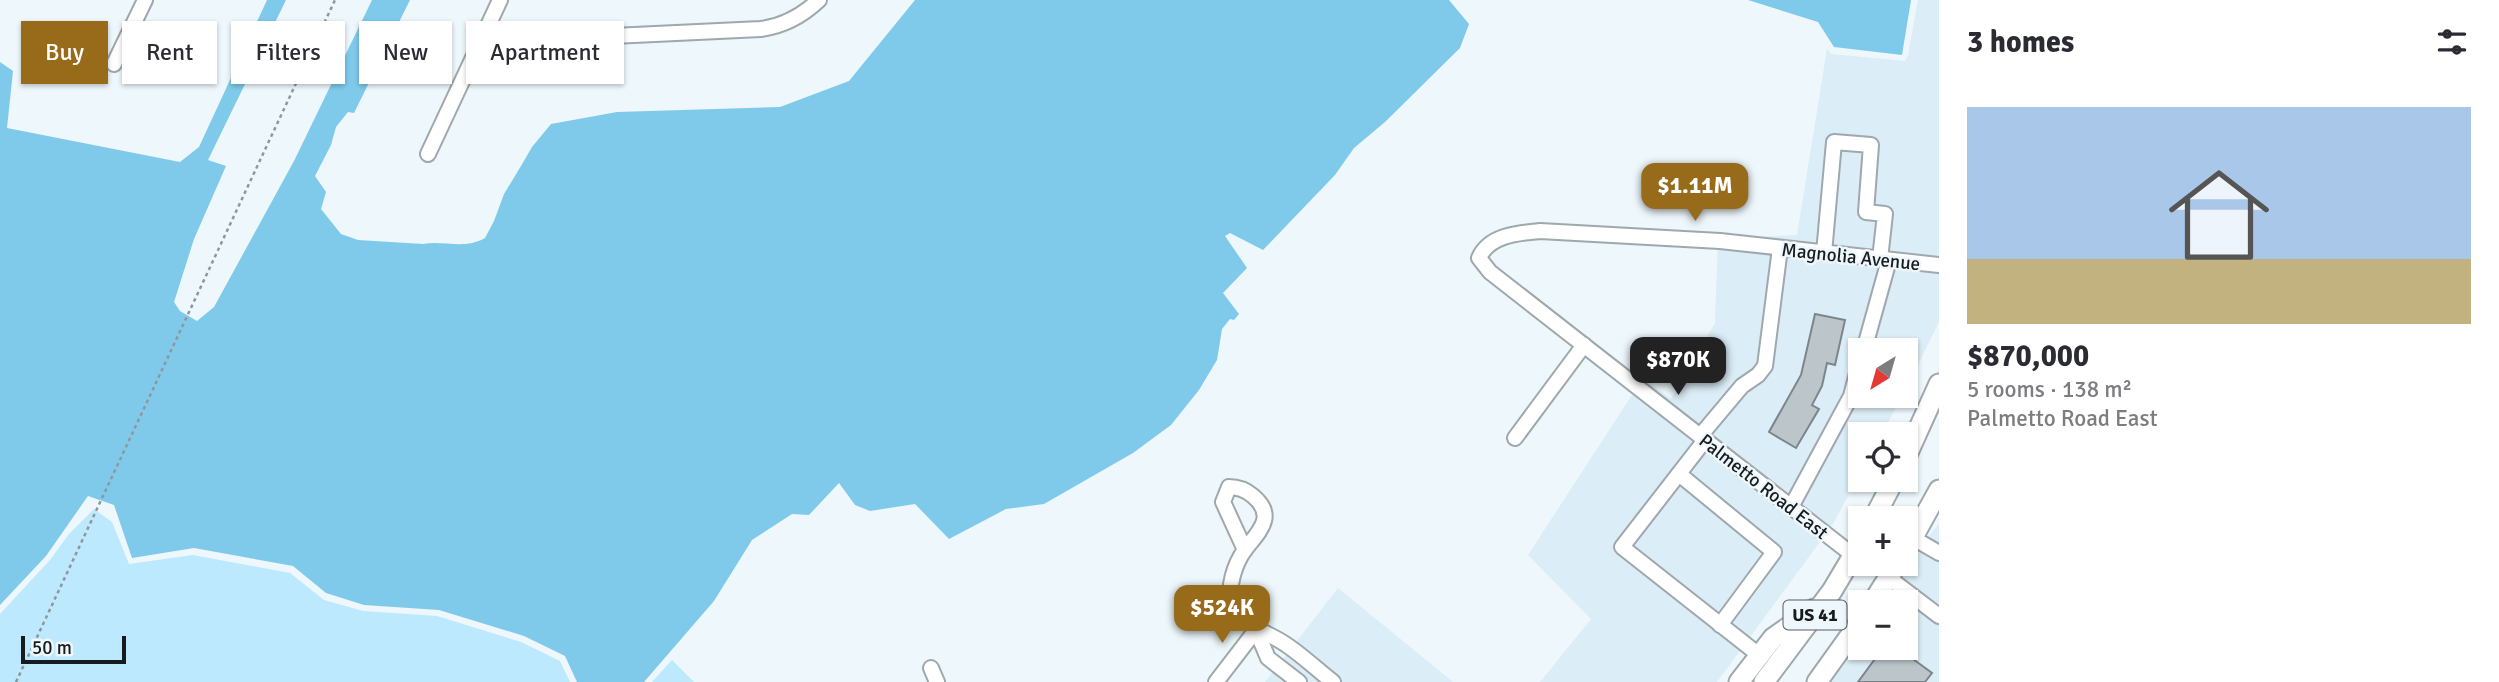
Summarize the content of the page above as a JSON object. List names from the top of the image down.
{
  "streets": {
    "main road": ["US 41"],
    "street": ["Magnolia Avenue", "Palmetto Road East"]
  },
  "crossings": [
    ["Magnolia Avenue", "Palmetto Road East"]
  ],
  "scale_bar": "50 m",
  "north": "bottom left",
  "page": {
    "heading": "3 homes",
    "chip": [
      "Buy",
      "Rent",
      "Filters",
      "New",
      "Apartment"
    ],
    "list": [
      {
        "name": "$870,000",
        "note": "5 rooms · 138 m² · Palmetto Road East"
      }
    ],
    "price": ["$1.11M", "$870K", "$524K"],
    "map_buttons": ["+", "−"],
    "scale": "50 m"
  }
}
